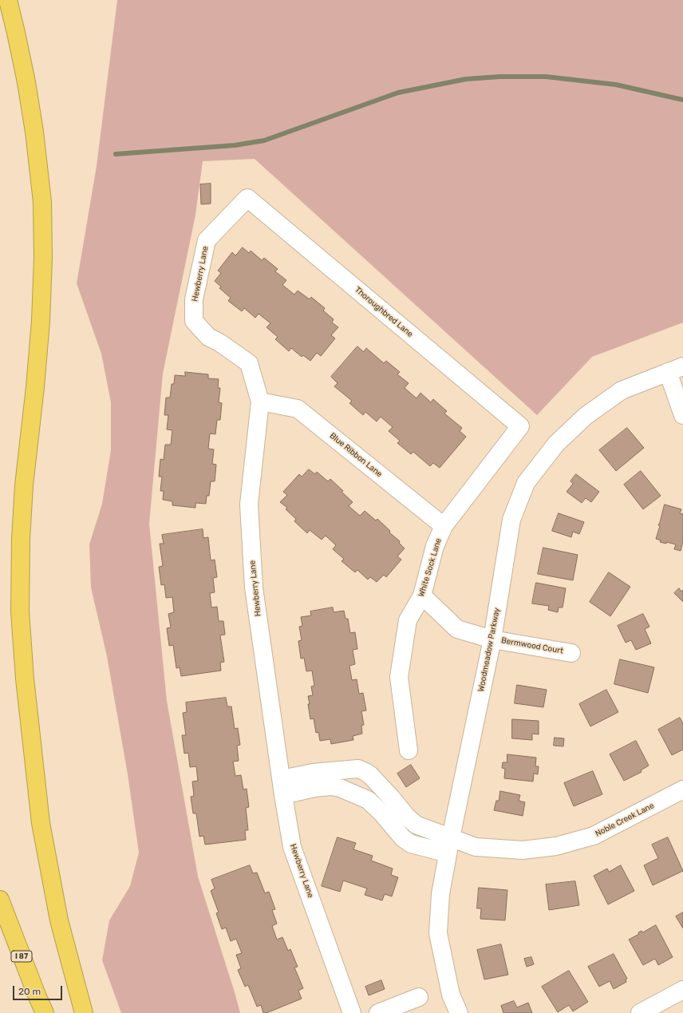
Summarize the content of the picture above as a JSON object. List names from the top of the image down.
{
  "streets": {
    "highway": ["I 87"],
    "street": [
      "Hewberry Lane",
      "Thoroughbred Lane",
      "Blue Ribbon Lane",
      "White Sock Lane",
      "Bermwood Court",
      "Woodmeadow Parkway",
      "Noble Creek Lane"
    ]
  },
  "crossings": [
    ["Hewberry Lane", "Thoroughbred Lane"],
    ["Hewberry Lane", "Blue Ribbon Lane"],
    ["Thoroughbred Lane", "White Sock Lane"],
    ["Blue Ribbon Lane", "White Sock Lane"],
    ["White Sock Lane", "Bermwood Court"],
    ["Bermwood Court", "Woodmeadow Parkway"],
    ["Woodmeadow Parkway", "Noble Creek Lane"]
  ],
  "scale_bar": "20 m"
}
